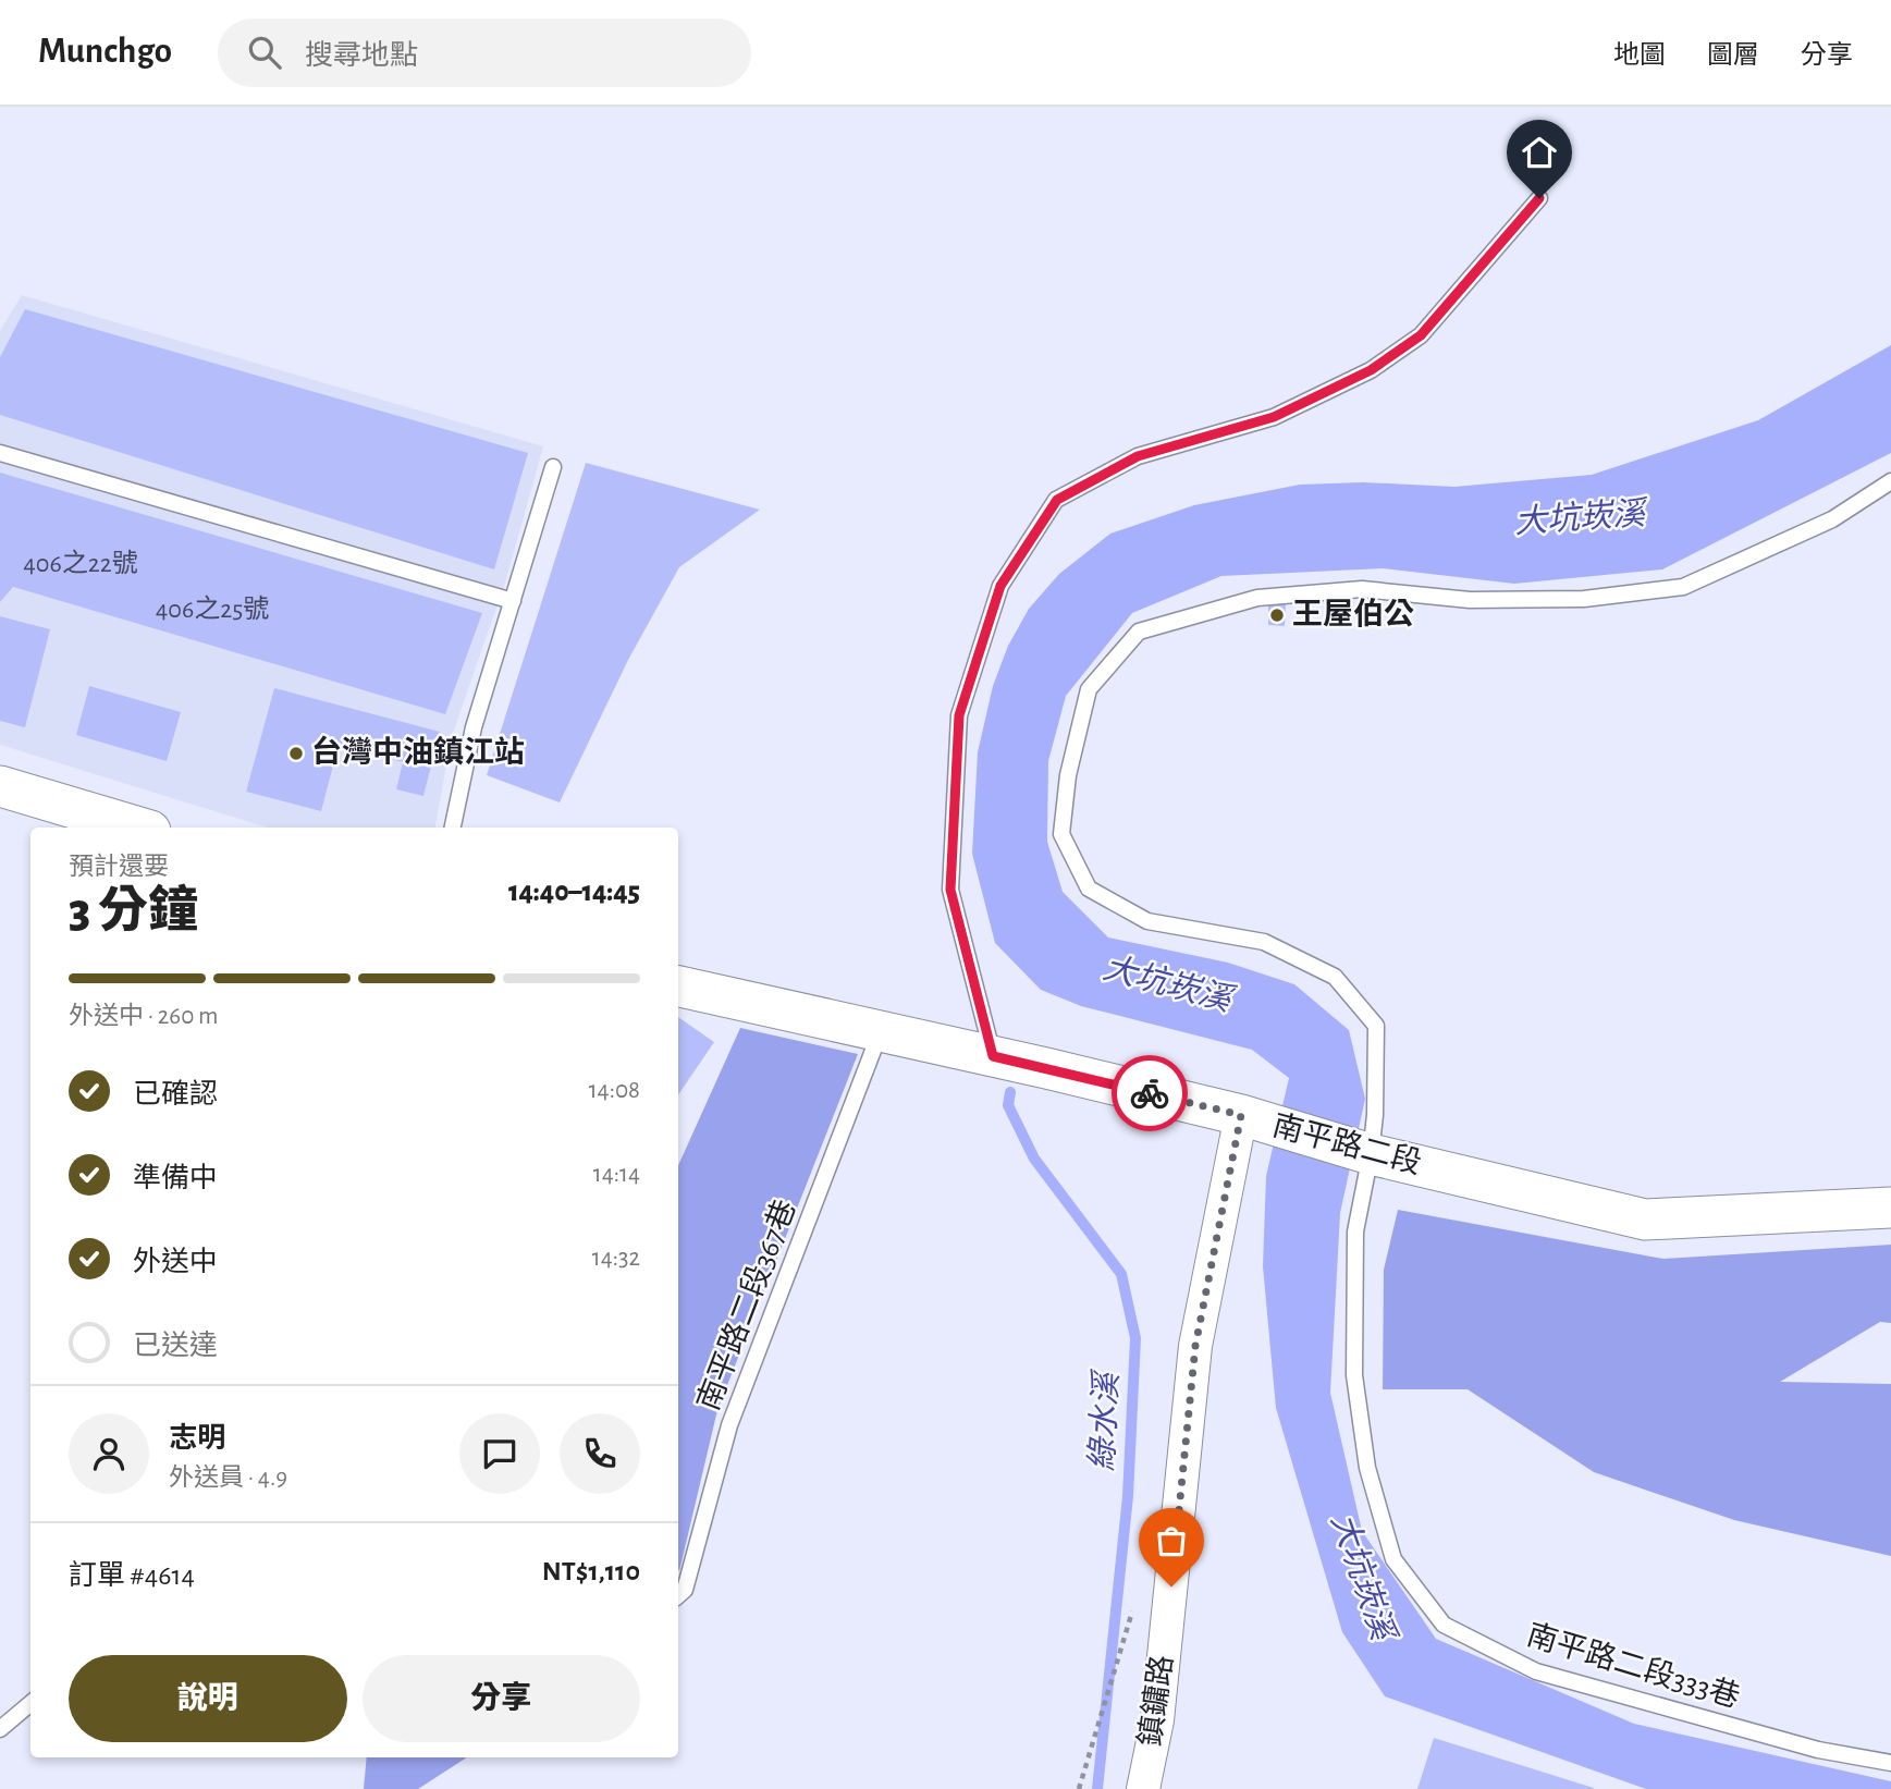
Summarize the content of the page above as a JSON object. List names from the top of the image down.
{
  "streets": {
    "street": ["南平路二段", "鎮鏞路"],
    "lane": ["南平路二段367巷", "南平路二段333巷"]
  },
  "crossings": [
    ["南平路二段", "南平路二段367巷"],
    ["南平路二段", "南平路二段333巷"],
    ["南平路二段", "鎮鏞路"]
  ],
  "water": ["大坑崁溪", "綠水溪"],
  "places": ["王屋伯公", "台灣中油鎮江站"],
  "house_numbers": ["406之22號", "406之25號"],
  "page": {
    "header": "Munchgo",
    "search": "搜尋地點",
    "nav": ["地圖", "圖層", "分享"],
    "heading": ["3 分鐘", "預計還要", "14:40–14:45"],
    "panel": [
      "志明",
      "外送員 · 4.9",
      "訂單 #4614",
      "NT$1,110"
    ],
    "bar": "外送中 · 260 m",
    "list": [
      ["已確認", "14:08"],
      ["準備中", "14:14"],
      ["外送中", "14:32"],
      "已送達"
    ],
    "buttons": ["說明", "分享"]
  }
}
